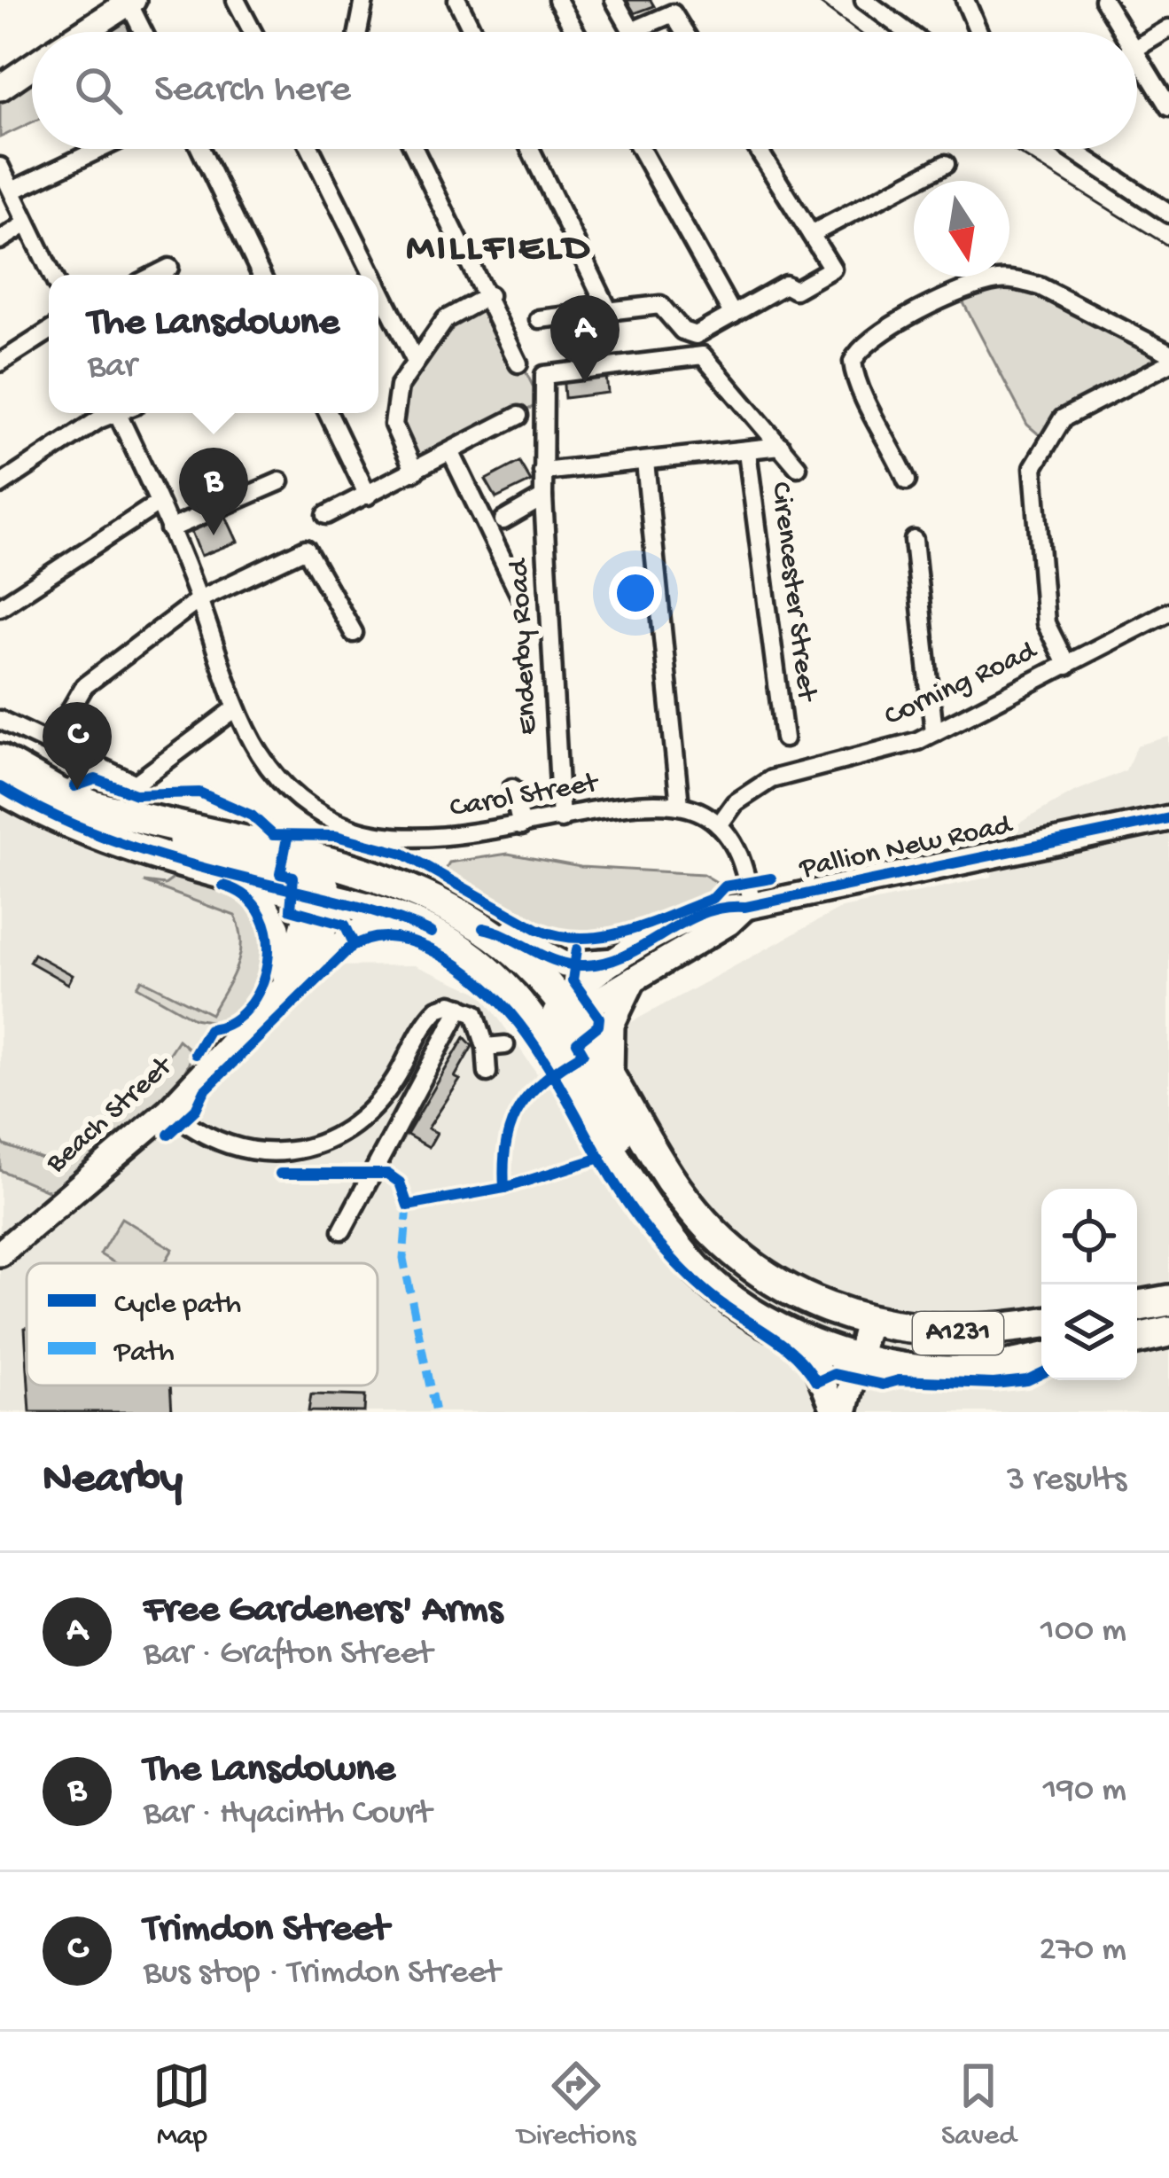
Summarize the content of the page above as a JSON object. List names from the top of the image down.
{
  "streets": {
    "highway": ["A1231"],
    "street": [
      "Cirencester Street",
      "Enderby Road",
      "Corning Road",
      "Carol Street",
      "Pallion New Road",
      "Beach Street"
    ]
  },
  "crossings": [
    ["Enderby Road", "Carol Street"],
    ["Corning Road", "Carol Street"],
    ["Beach Street", "A1231"]
  ],
  "districts": ["MILLFIELD"],
  "legend": ["Cycle path", "Path"],
  "north": "bottom",
  "page": {
    "search": "Search here",
    "popup": ["The Lansdowne", "Bar"],
    "pins": ["A", "B", "C"],
    "heading": ["Nearby", "3 results"],
    "list": [
      {
        "mark": "A",
        "name": "Free Gardeners' Arms",
        "note": "Bar · Grafton Street",
        "value": "100 m"
      },
      {
        "mark": "B",
        "name": "The Lansdowne",
        "note": "Bar · Hyacinth Court",
        "value": "190 m"
      },
      {
        "mark": "C",
        "name": "Trimdon Street",
        "note": "Bus stop · Trimdon Street",
        "value": "270 m"
      }
    ],
    "nav": ["Map", "Directions", "Saved"]
  }
}
